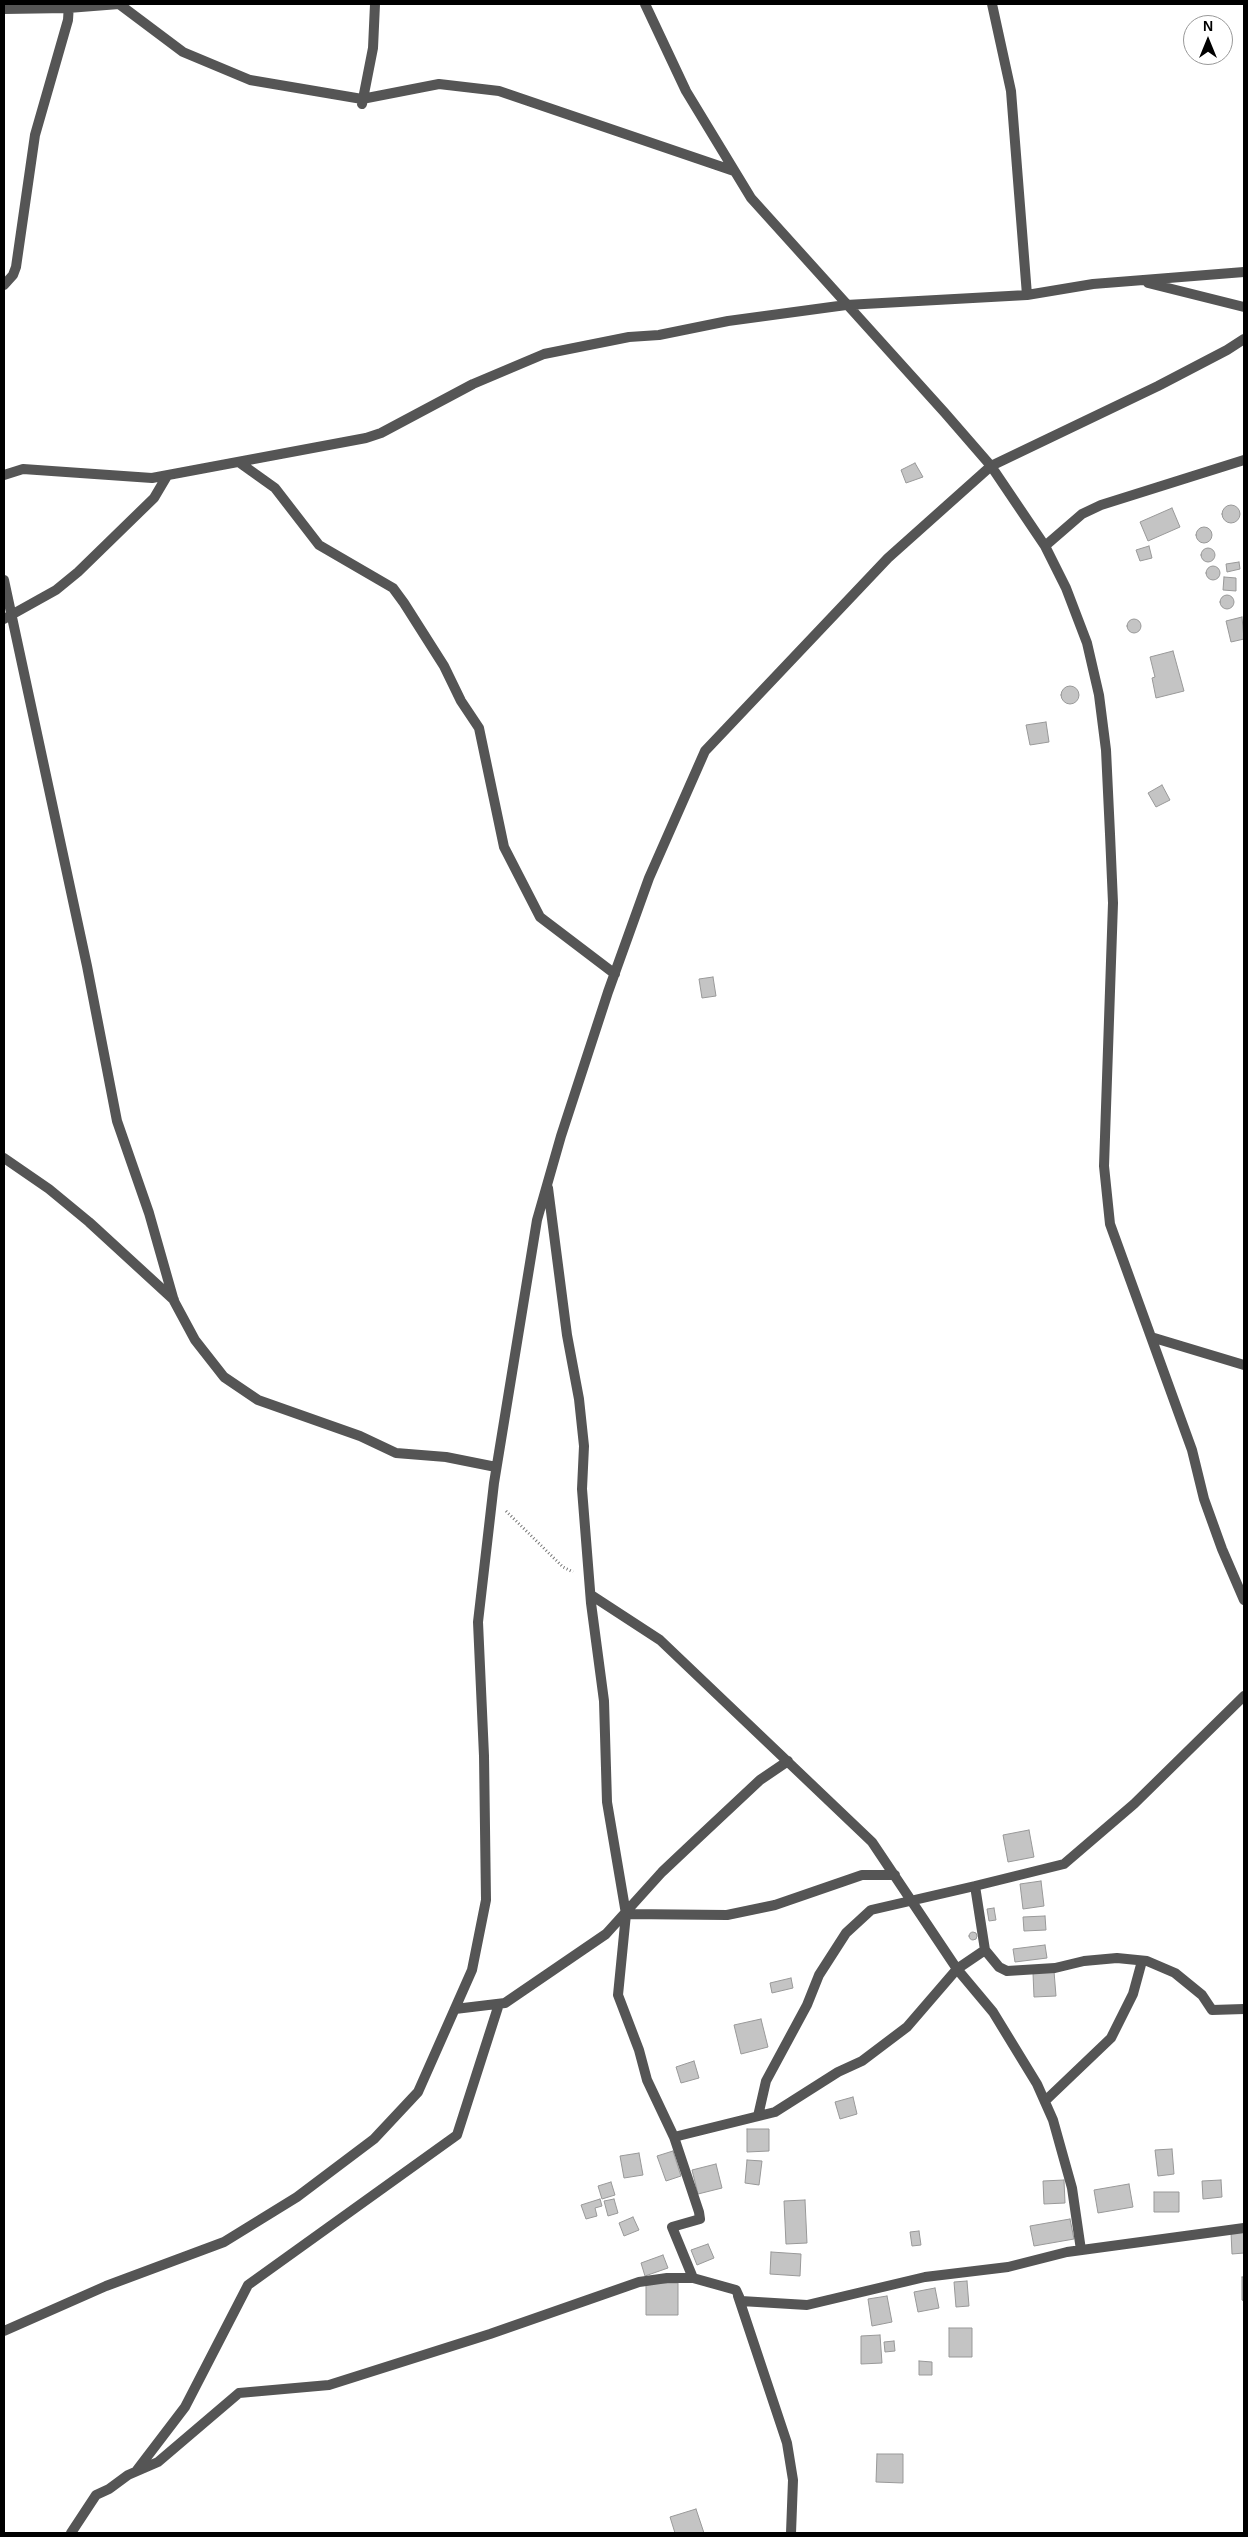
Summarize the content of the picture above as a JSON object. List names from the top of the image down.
{
  "north": "top"
}
